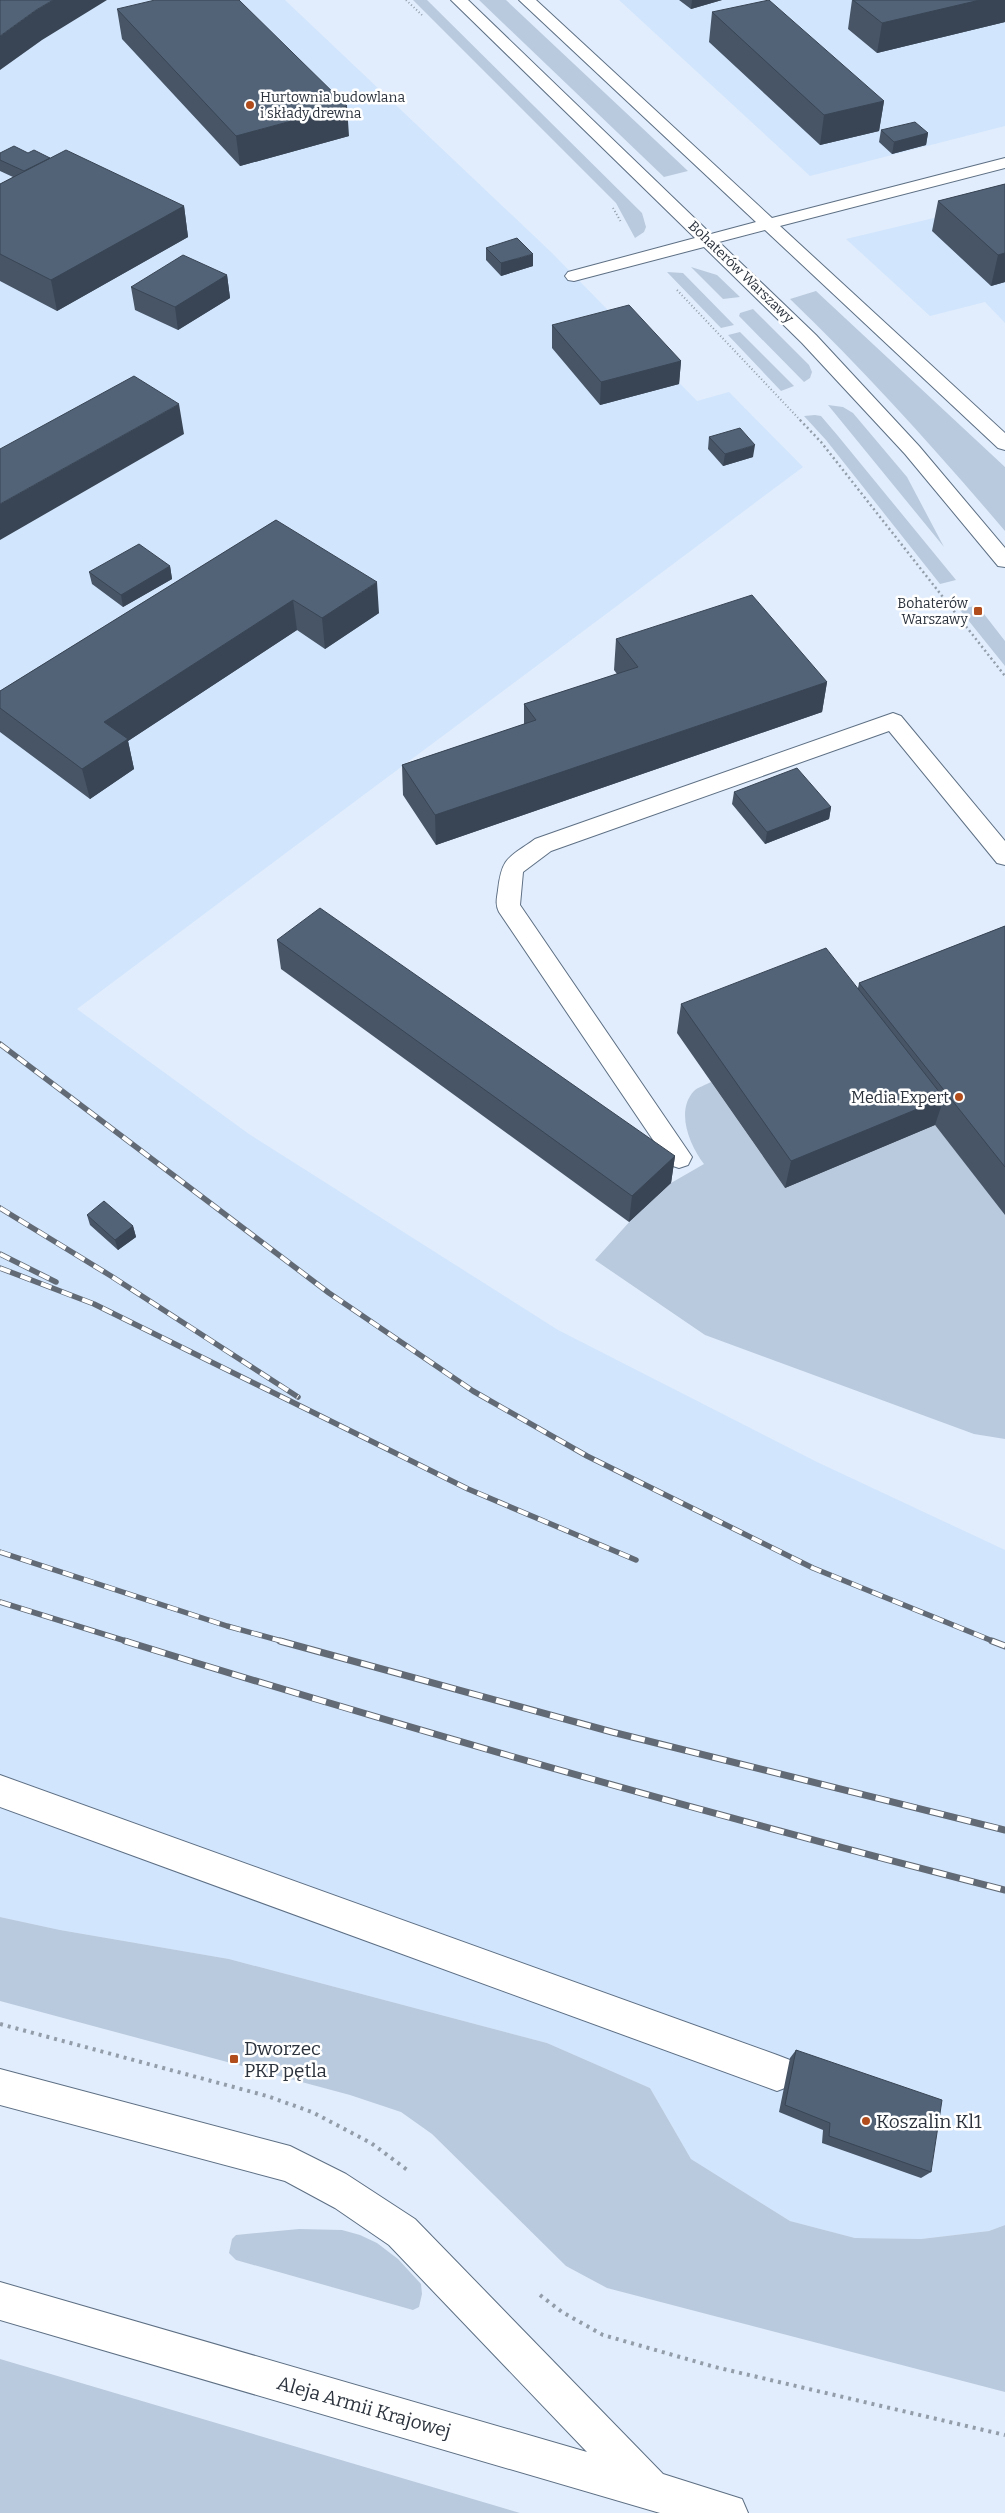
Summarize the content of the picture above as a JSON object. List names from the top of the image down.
{
  "streets": {
    "street": ["Bohaterów Warszawy", "Aleja Armii Krajowej"]
  },
  "places": {
    "other": ["Hurtownia budowlana i składy drewna", "Media Expert", "Koszalin Kl1"],
    "transit": ["Bohaterów Warszawy", "Dworzec PKP pętla"]
  }
}
